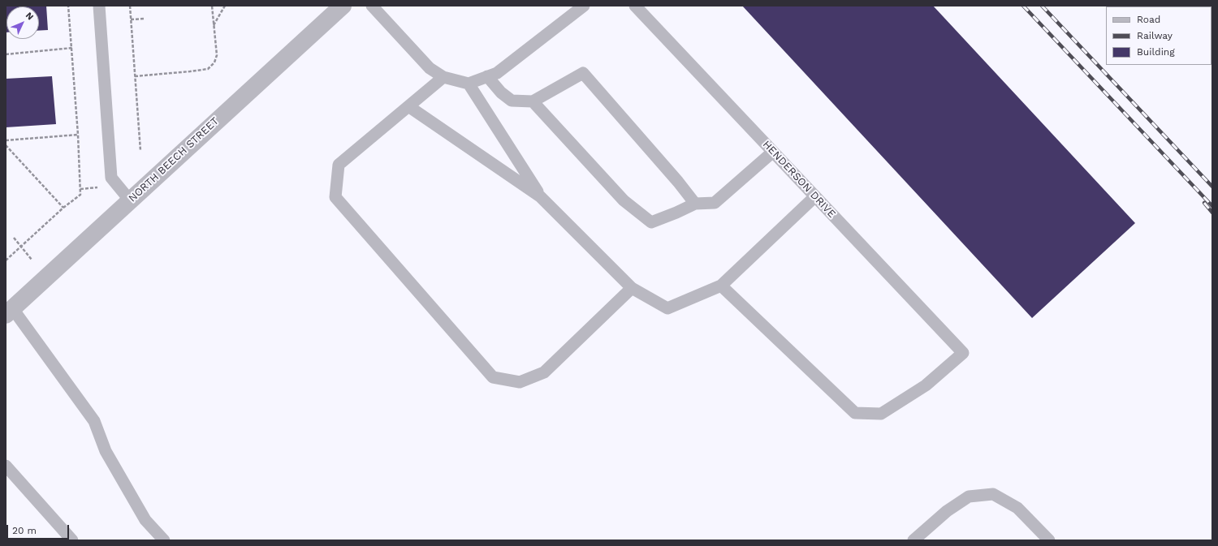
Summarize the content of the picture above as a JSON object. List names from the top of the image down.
{
  "streets": {
    "street": ["NORTH BEECH STREET"],
    "lane": ["HENDERSON DRIVE"]
  },
  "legend": ["Road", "Railway", "Building"],
  "scale_bar": "20 m",
  "north": "top right"
}
